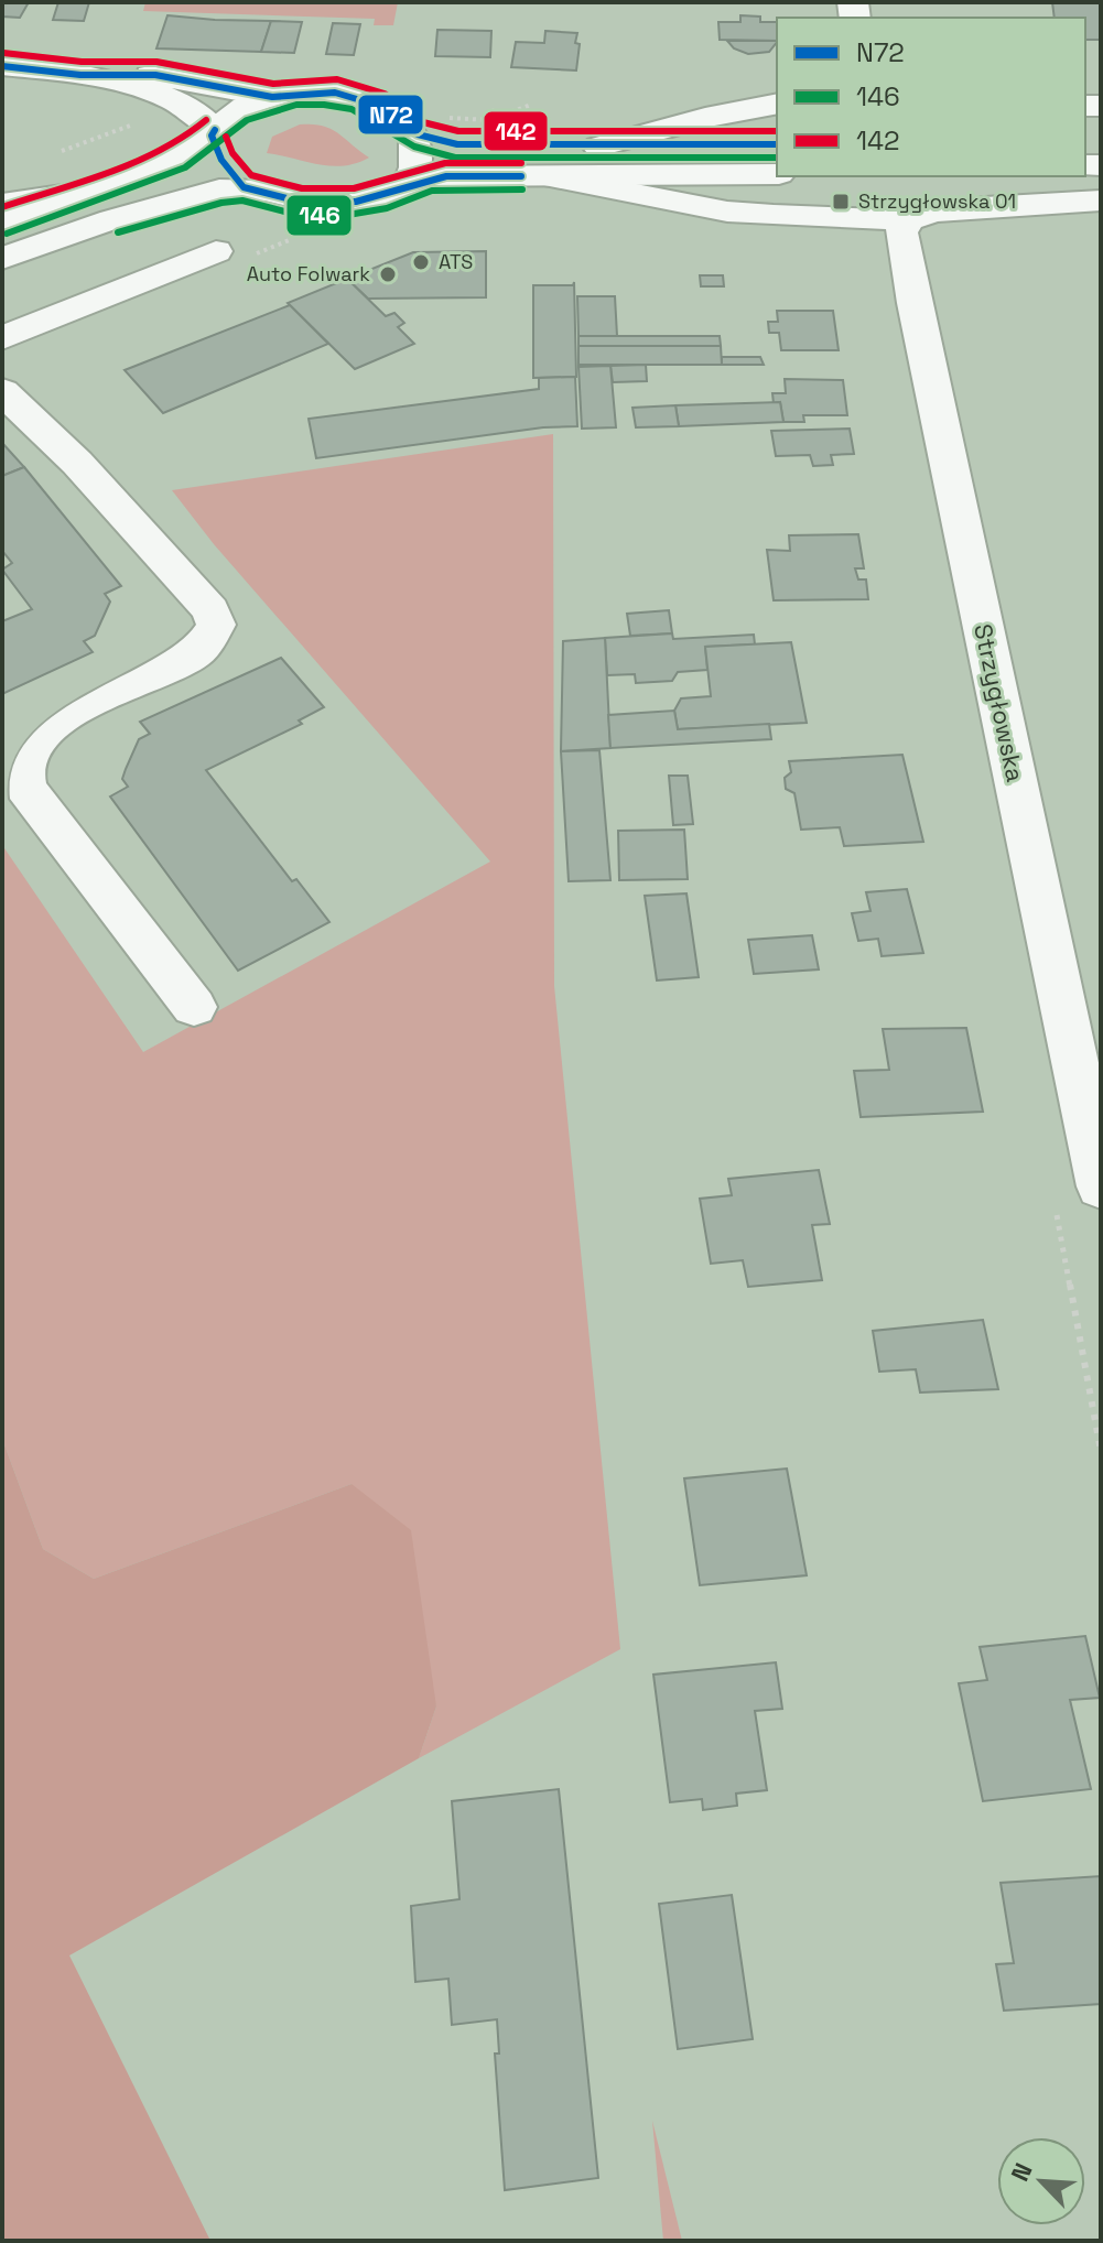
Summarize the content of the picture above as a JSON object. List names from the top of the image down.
{
  "streets": {
    "street": ["Strzygłowska"]
  },
  "places": {
    "transit": ["Strzygłowska 01"],
    "other": ["ATS", "Auto Folwark"]
  },
  "lines": ["transit line 142", "transit line N72", "transit line 146"],
  "legend": ["N72", "146", "142"],
  "north": "top left"
}
